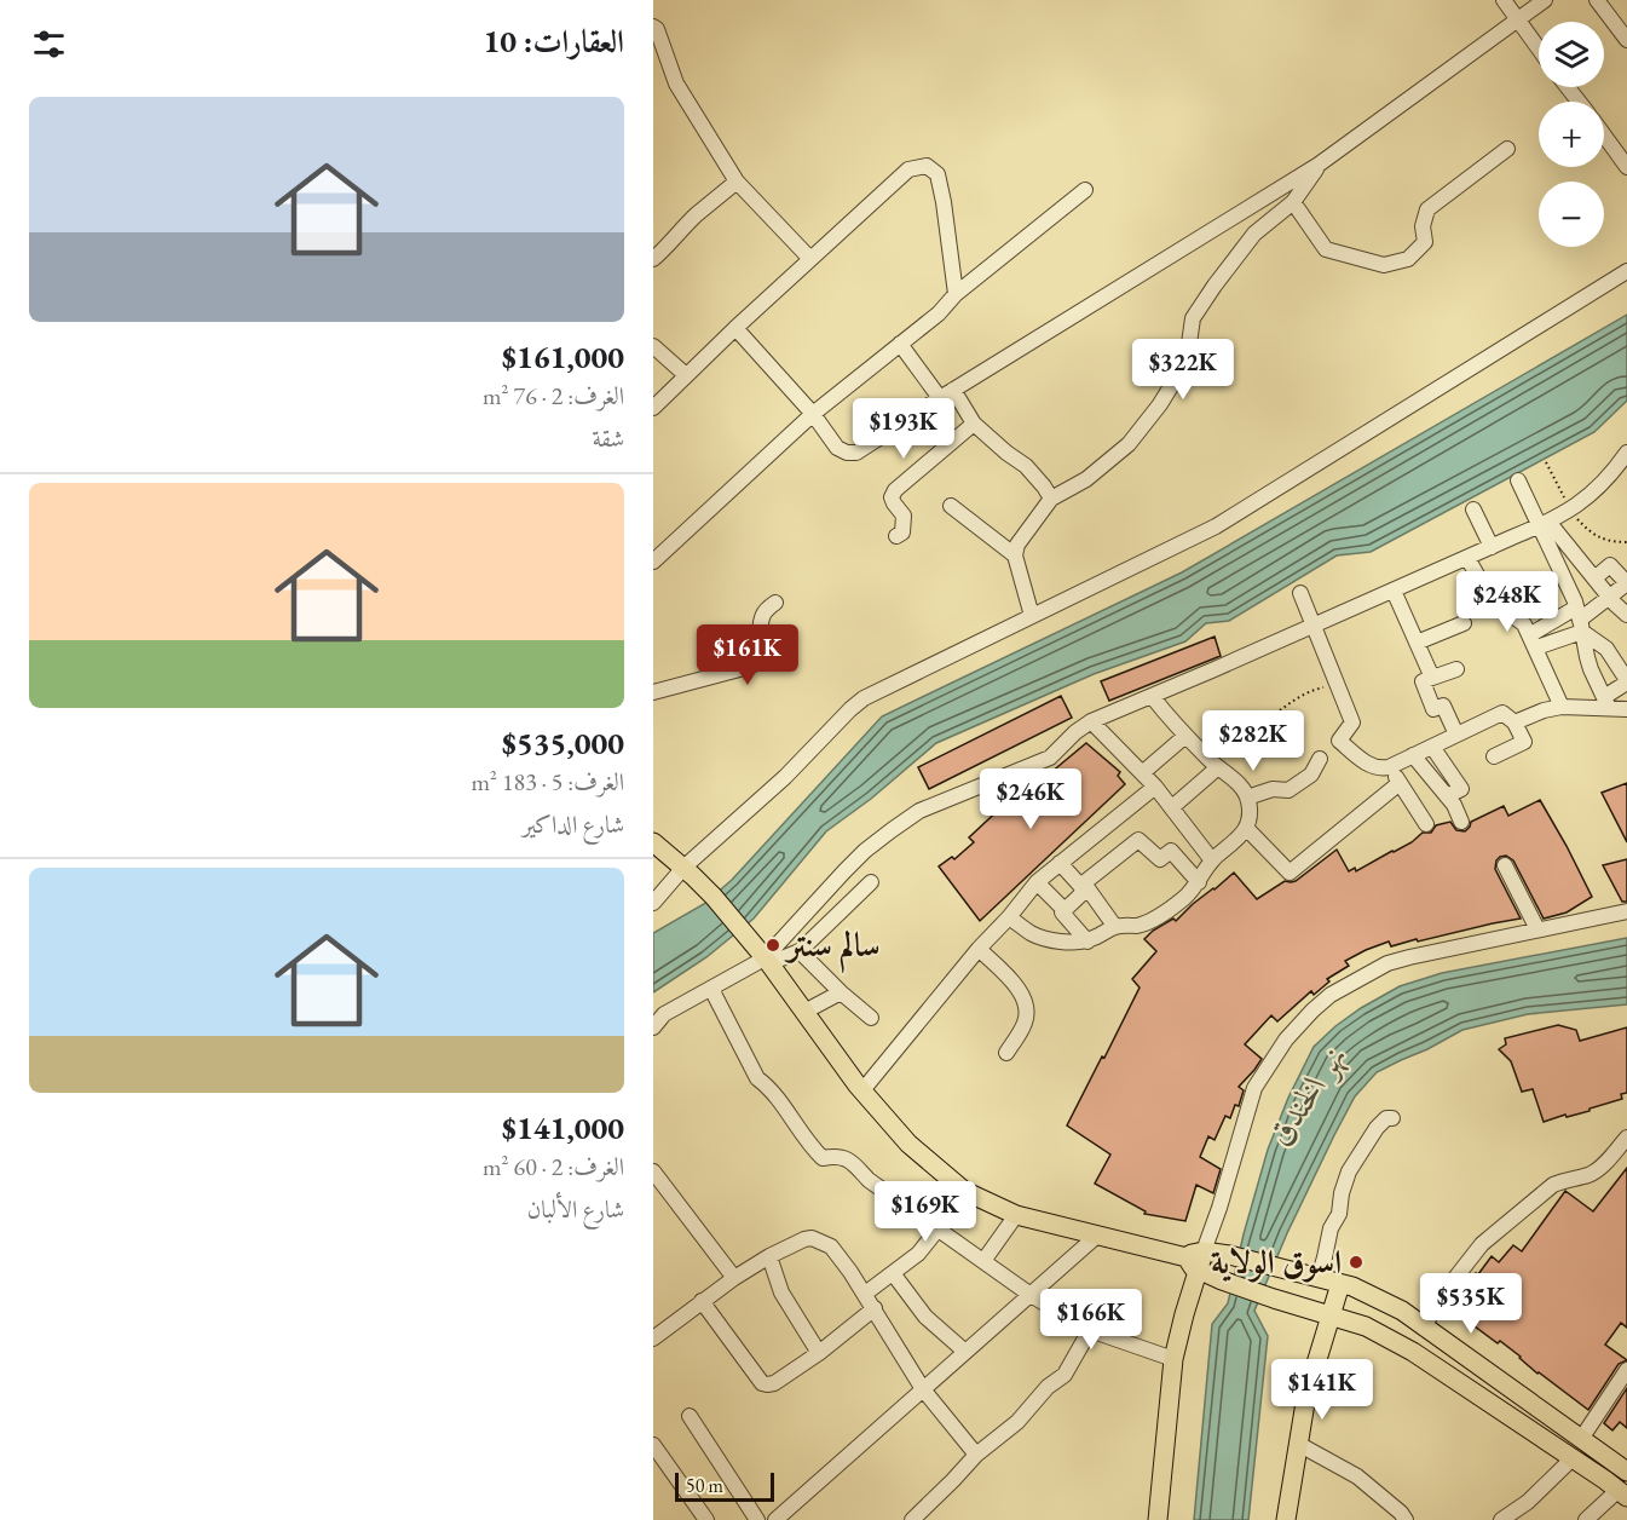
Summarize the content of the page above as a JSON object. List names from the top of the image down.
{
  "water": ["نهر الخندق"],
  "places": ["سالم سنتر", "اسوق الولاية"],
  "scale_bar": "50 m",
  "page": {
    "heading": "العقارات: 10",
    "map_buttons": ["+", "−"],
    "list": [
      {
        "name": "$161,000",
        "note": "الغرف: 2 · 76 m² · شقة"
      },
      {
        "name": "$535,000",
        "note": "الغرف: 5 · 183 m² · شارع الداكير"
      },
      {
        "name": "$141,000",
        "note": "الغرف: 2 · 60 m² · شارع الألبان"
      }
    ],
    "price": [
      "$322K",
      "$193K",
      "$248K",
      "$161K",
      "$282K",
      "$246K",
      "$169K",
      "$535K",
      "$166K",
      "$141K"
    ],
    "scale": "50 m"
  }
}
